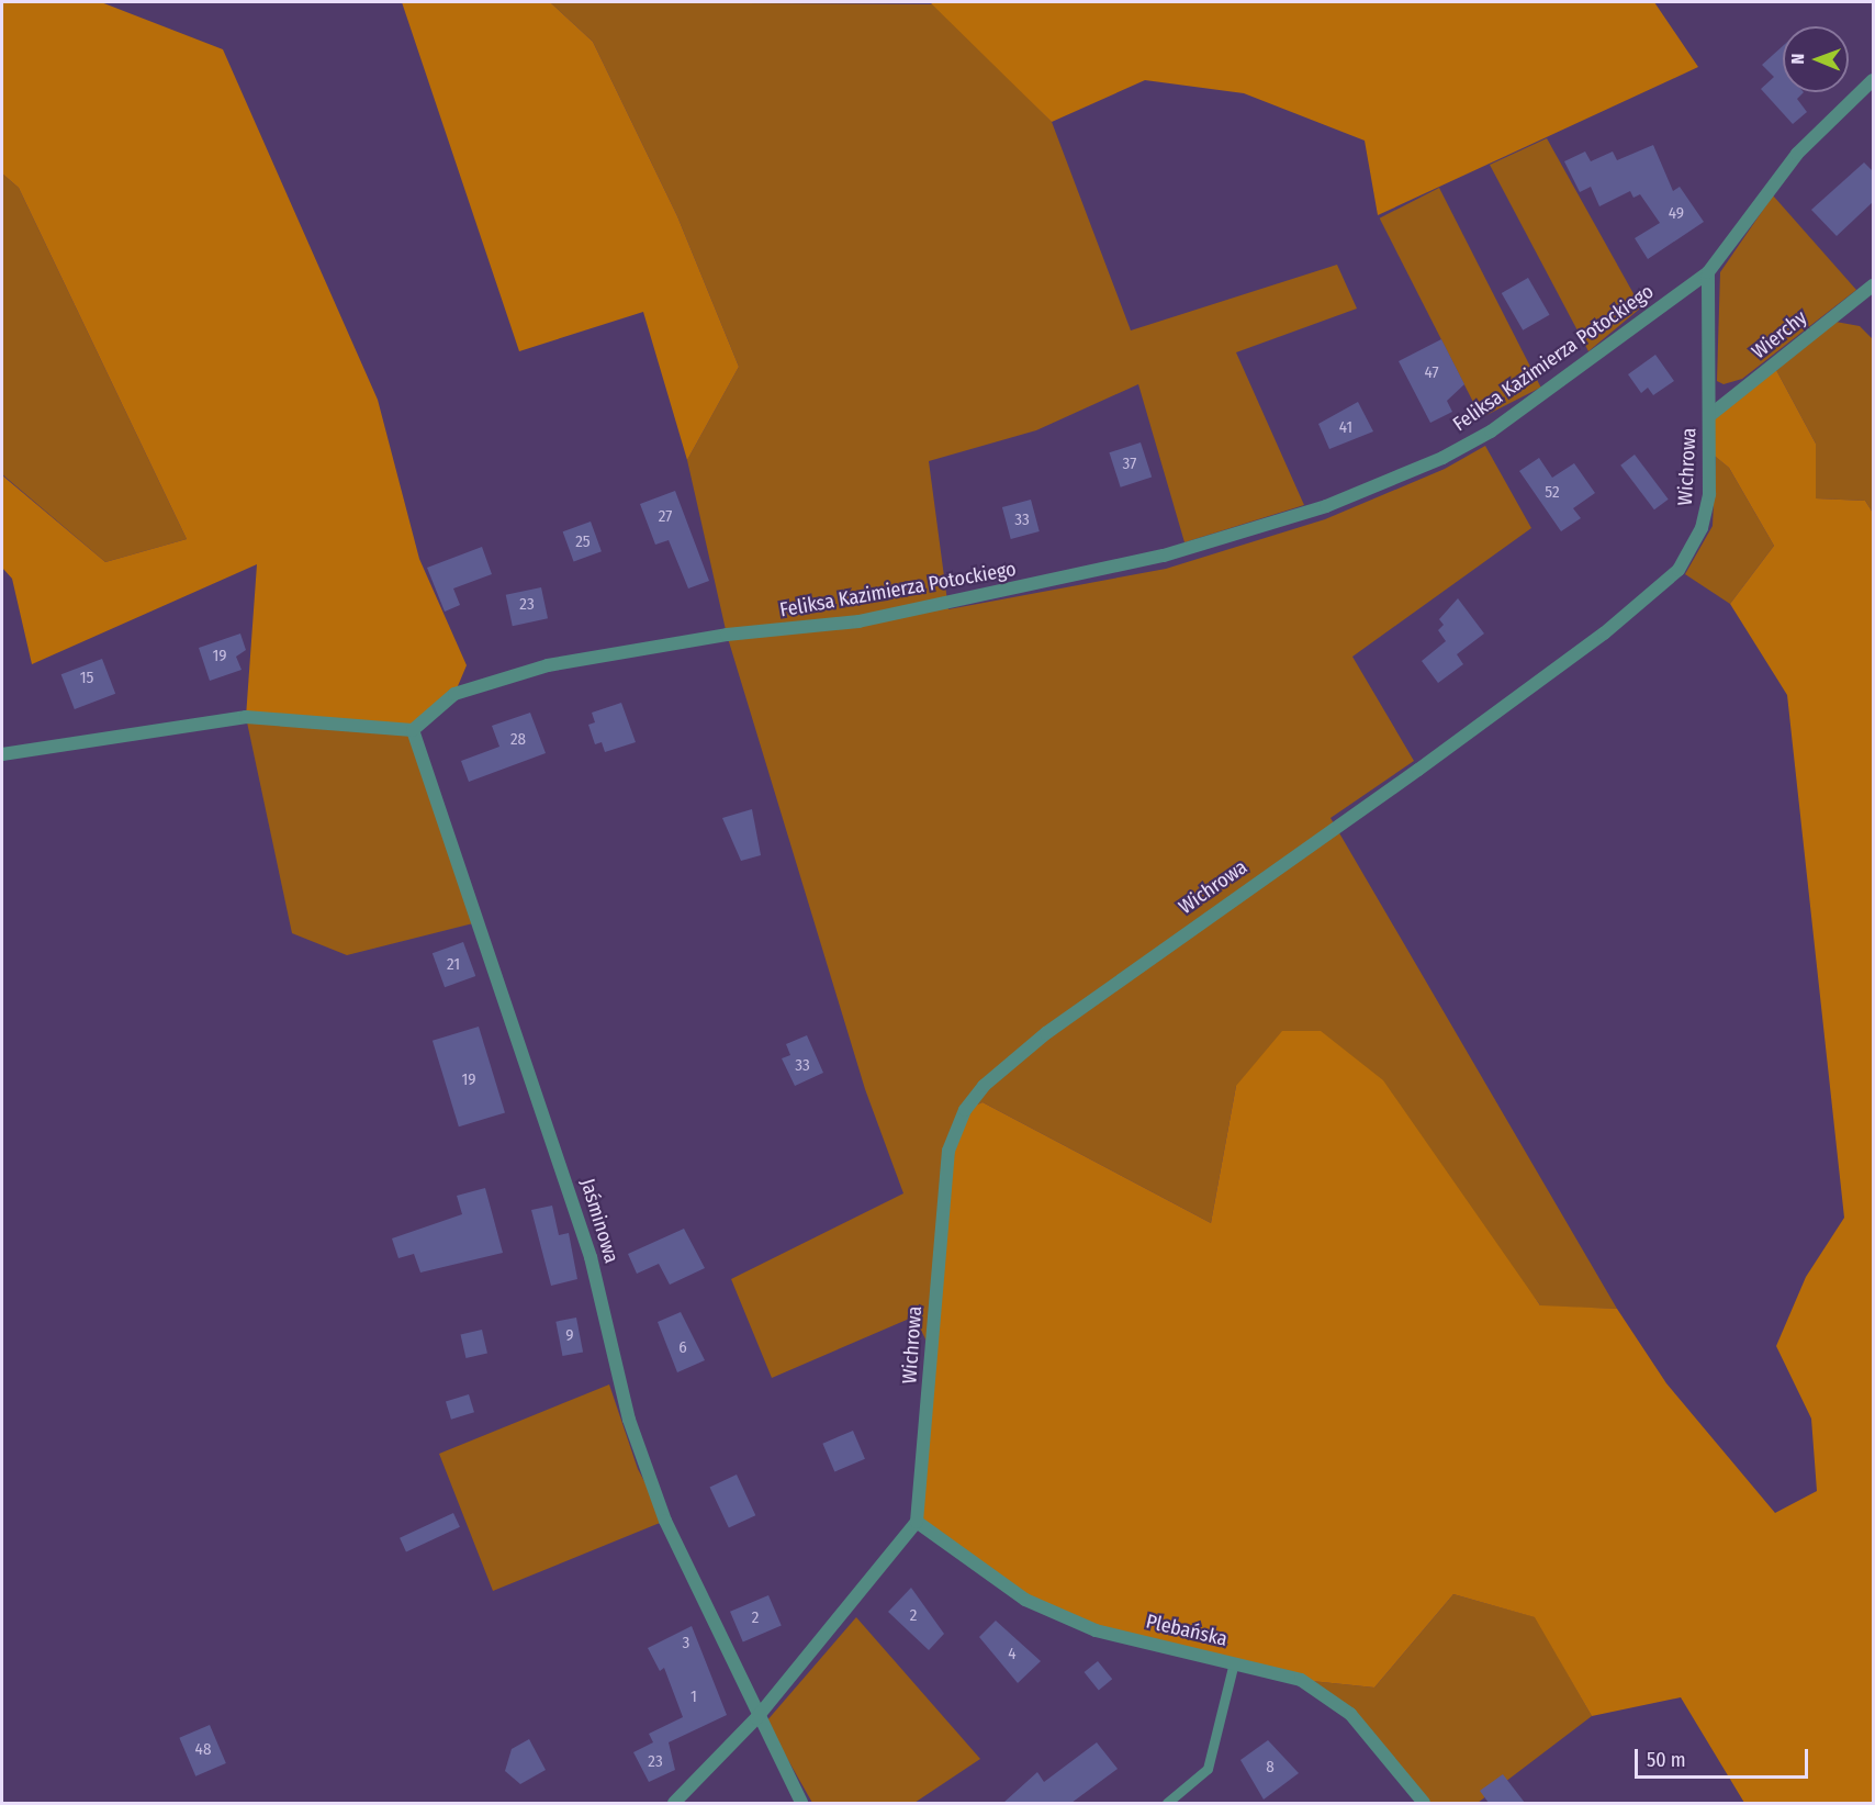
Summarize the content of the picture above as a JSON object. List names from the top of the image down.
{
  "streets": {
    "street": [
      "Wierchy",
      "Feliksa Kazimierza Potockiego",
      "Wichrowa",
      "Jaśminowa",
      "Plebańska"
    ]
  },
  "crossings": [
    ["Wierchy", "Wichrowa"],
    ["Feliksa Kazimierza Potockiego", "Wichrowa"],
    ["Feliksa Kazimierza Potockiego", "Jaśminowa"],
    ["Wichrowa", "Plebańska"]
  ],
  "house_numbers": [
    "49",
    "47",
    "41",
    "37",
    "52",
    "27",
    "33",
    "25",
    "23",
    "19",
    "15",
    "28",
    "21",
    "33",
    "19",
    "9",
    "6",
    "2",
    "2",
    "3",
    "4",
    "1",
    "48",
    "23",
    "8"
  ],
  "scale_bar": "50 m",
  "north": "left"
}
